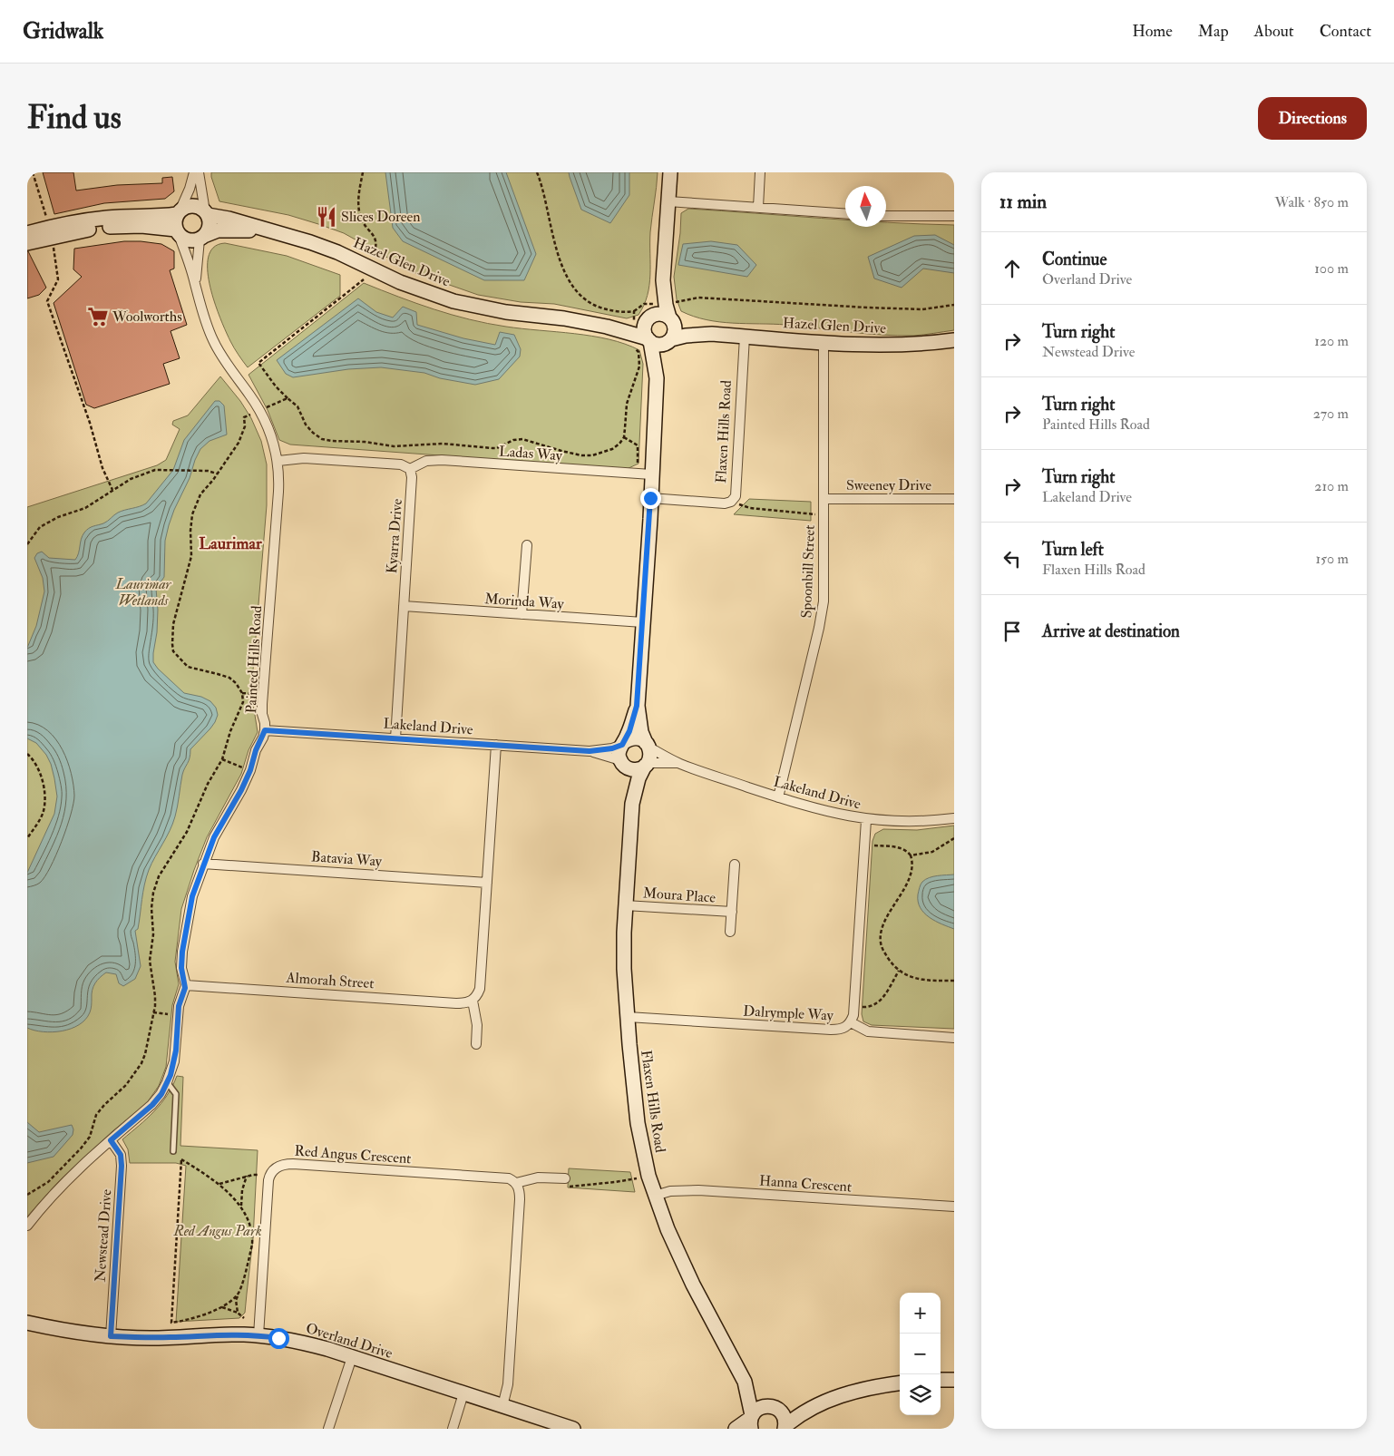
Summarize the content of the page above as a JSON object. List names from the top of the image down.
{
  "streets": {
    "street": [
      "Hazel Glen Drive",
      "Flaxen Hills Road",
      "Ladas Way",
      "Sweeney Drive",
      "Kyarra Drive",
      "Spoonbill Street",
      "Morinda Way",
      "Painted Hills Road",
      "Lakeland Drive",
      "Batavia Way",
      "Moura Place",
      "Almorah Street",
      "Dalrymple Way",
      "Red Angus Crescent",
      "Hanna Crescent",
      "Newstead Drive",
      "Overland Drive"
    ]
  },
  "crossings": [
    ["Hazel Glen Drive", "Flaxen Hills Road"],
    ["Hazel Glen Drive", "Spoonbill Street"],
    ["Hazel Glen Drive", "Painted Hills Road"],
    ["Flaxen Hills Road", "Lakeland Drive"],
    ["Flaxen Hills Road", "Moura Place"],
    ["Flaxen Hills Road", "Dalrymple Way"],
    ["Flaxen Hills Road", "Hanna Crescent"],
    ["Ladas Way", "Kyarra Drive"],
    ["Sweeney Drive", "Spoonbill Street"],
    ["Kyarra Drive", "Morinda Way"],
    ["Kyarra Drive", "Lakeland Drive"],
    ["Spoonbill Street", "Lakeland Drive"],
    ["Painted Hills Road", "Lakeland Drive"],
    ["Painted Hills Road", "Batavia Way"],
    ["Painted Hills Road", "Almorah Street"],
    ["Painted Hills Road", "Newstead Drive"],
    ["Lakeland Drive", "Dalrymple Way"],
    ["Newstead Drive", "Overland Drive"]
  ],
  "districts": ["Laurimar"],
  "parks": ["Laurimar Wetlands", "Red Angus Park"],
  "places": {
    "restaurant": ["Slices Doreen"],
    "supermarket": ["Woolworths"]
  },
  "north": "top",
  "page": {
    "header": "Gridwalk",
    "nav": [
      "Home",
      "Map",
      "About",
      "Contact"
    ],
    "buttons": "Directions",
    "title": "Find us",
    "heading": ["11 min", "Walk · 850 m"],
    "list": [
      ["Continue", "Overland Drive", "100 m"],
      ["Turn right", "Newstead Drive", "120 m"],
      ["Turn right", "Painted Hills Road", "270 m"],
      ["Turn right", "Lakeland Drive", "210 m"],
      ["Turn left", "Flaxen Hills Road", "150 m"],
      "Arrive at destination"
    ],
    "map_buttons": ["+", "−"]
  }
}
